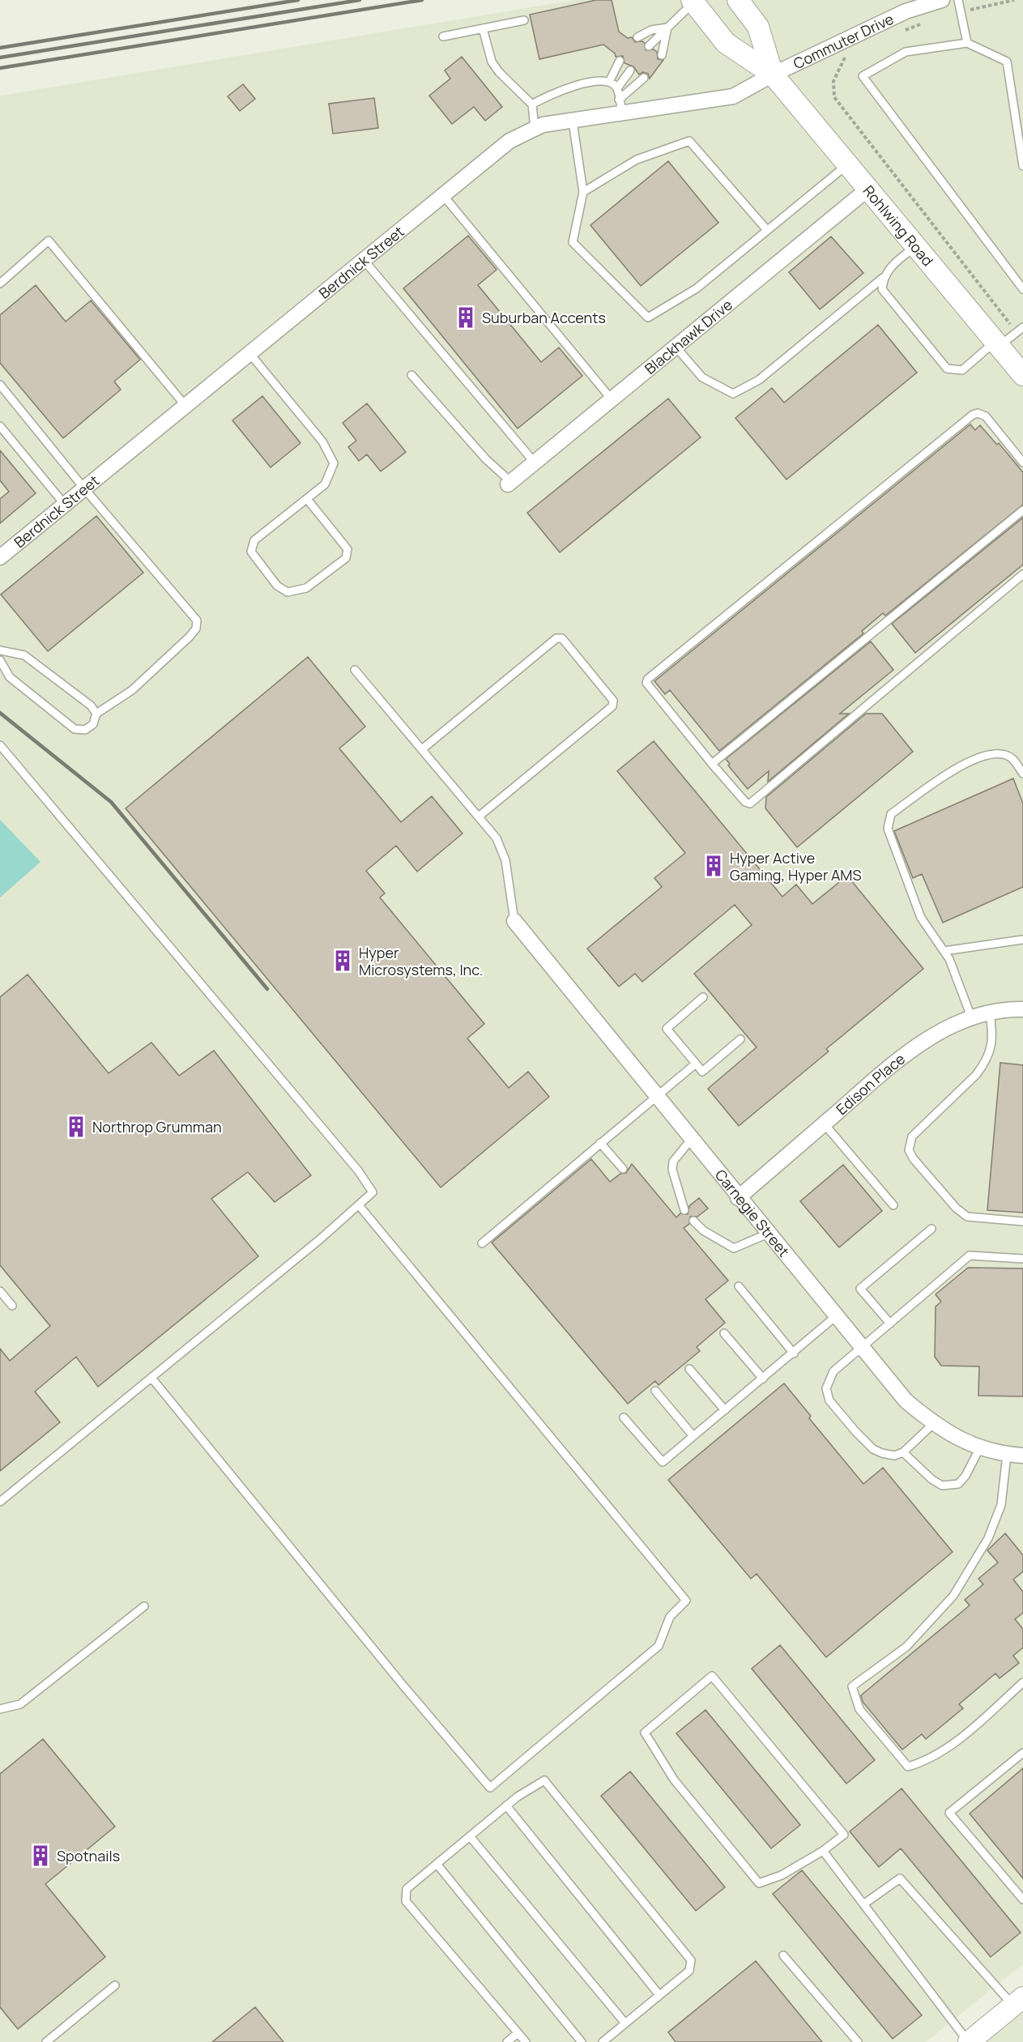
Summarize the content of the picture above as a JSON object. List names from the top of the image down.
{
  "streets": {
    "main road": ["Rohlwing Road"],
    "street": [
      "Commuter Drive",
      "Berdnick Street",
      "Blackhawk Drive",
      "Edison Place",
      "Carnegie Street"
    ]
  },
  "crossings": [
    ["Commuter Drive", "Rohlwing Road"],
    ["Commuter Drive", "Berdnick Street"],
    ["Rohlwing Road", "Berdnick Street"],
    ["Rohlwing Road", "Blackhawk Drive"],
    ["Edison Place", "Carnegie Street"]
  ],
  "places": {
    "building": [
      "Suburban Accents",
      "Hyper Active Gaming, Hyper AMS",
      "Hyper Microsystems, Inc.",
      "Northrop Grumman",
      "Spotnails"
    ]
  }
}
